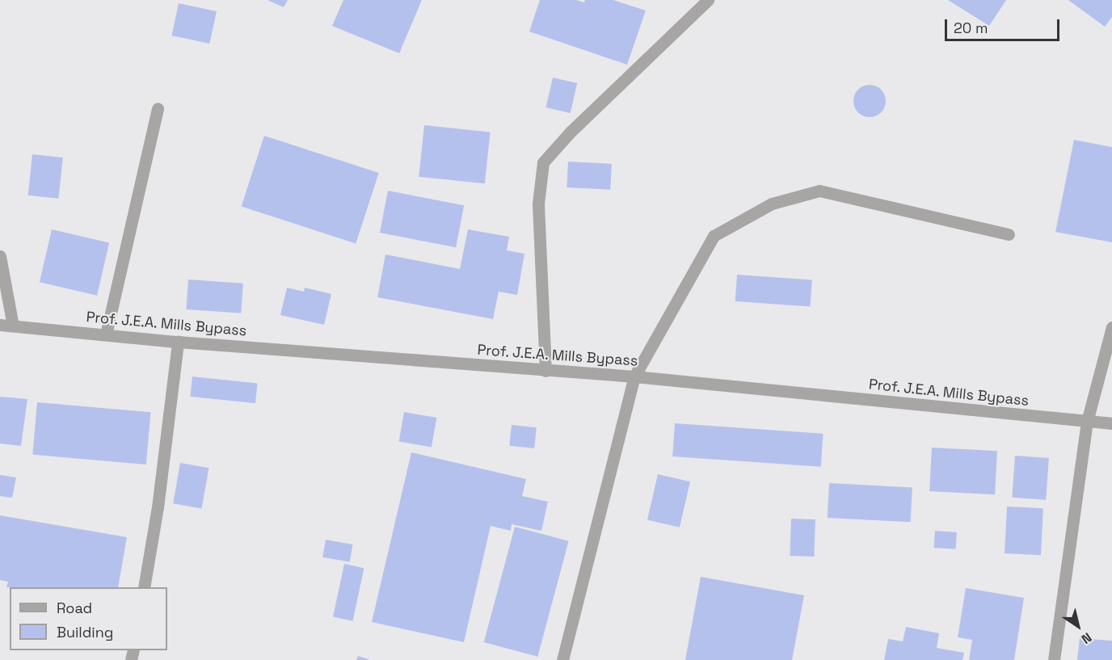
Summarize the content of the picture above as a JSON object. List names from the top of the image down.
{
  "streets": {
    "street": ["Prof. J.E.A. Mills Bypass"]
  },
  "legend": ["Road", "Building"],
  "scale_bar": "20 m",
  "north": "bottom right"
}
